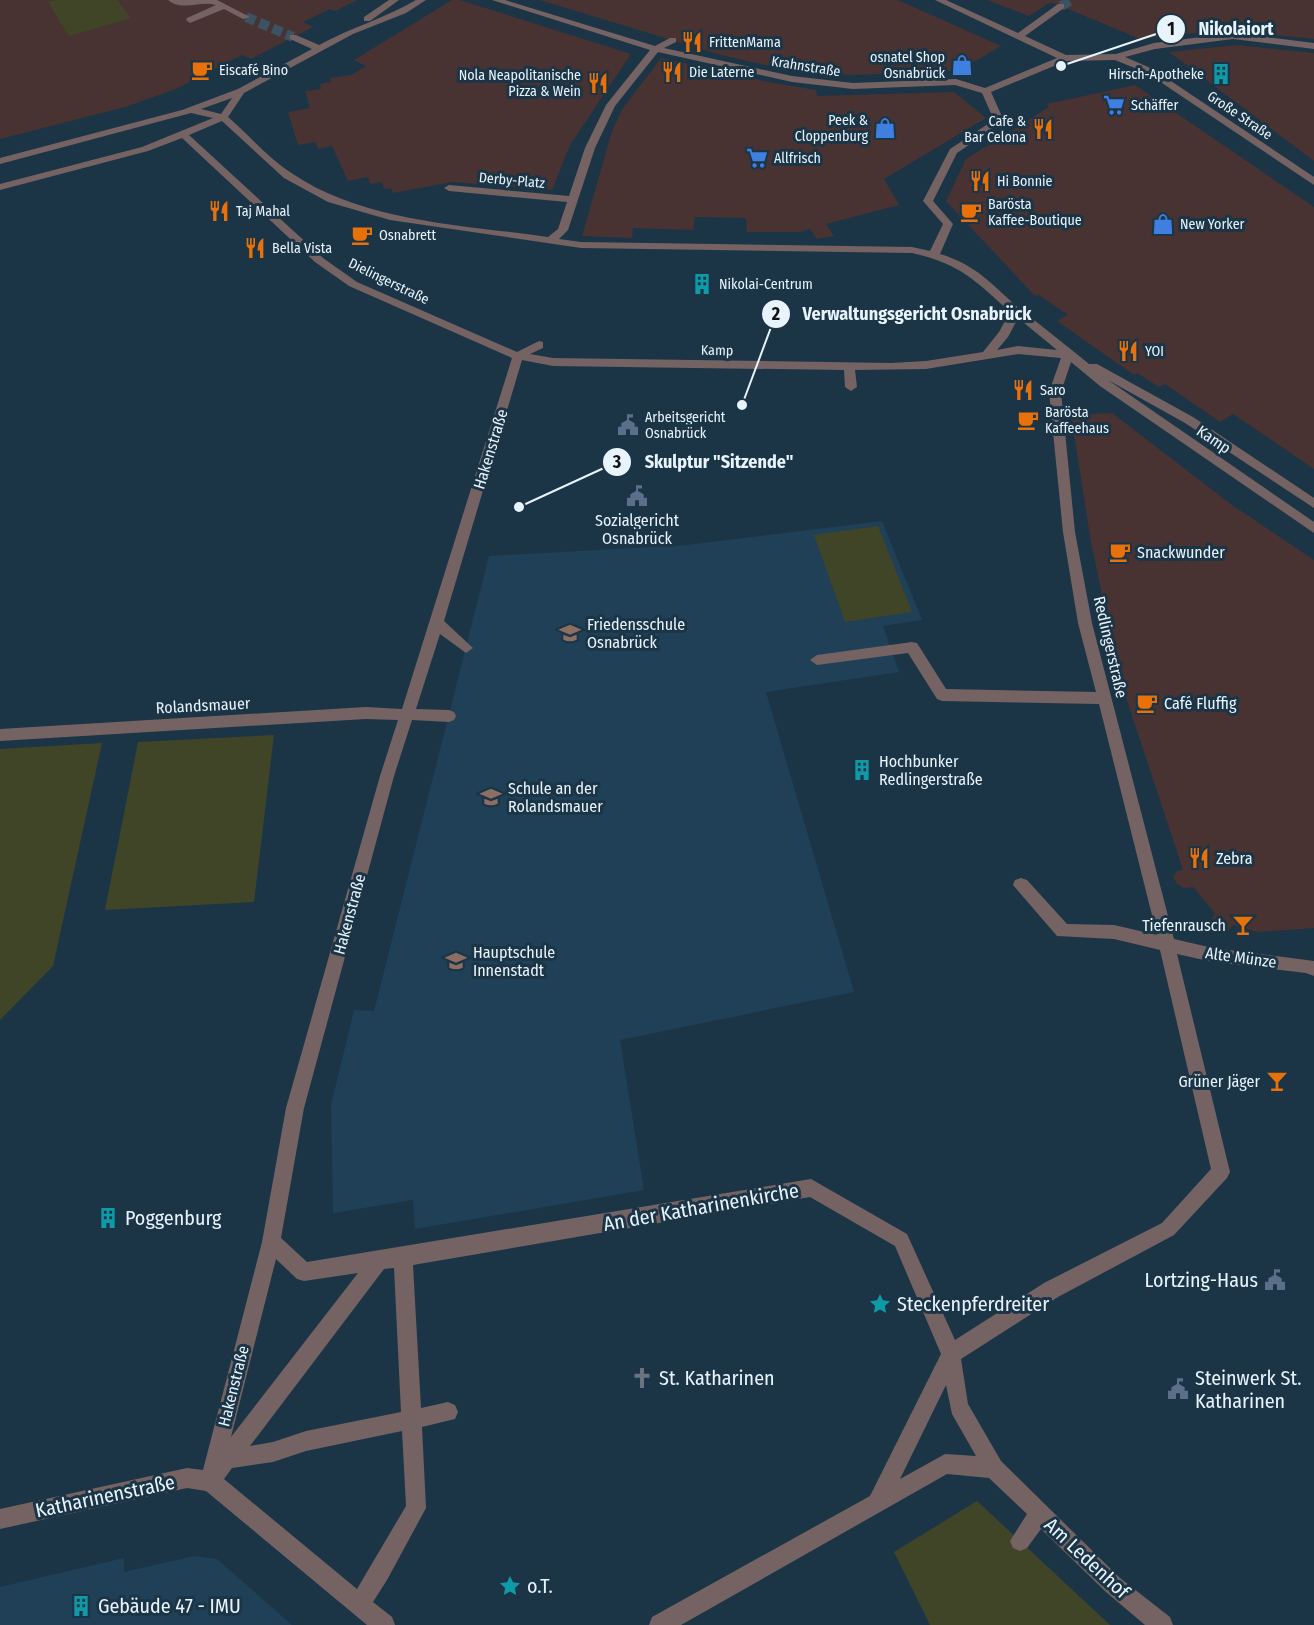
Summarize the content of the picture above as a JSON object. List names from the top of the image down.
{
  "streets": {
    "street": [
      "Krahnstraße",
      "Große Straße",
      "Derby-Platz",
      "Dielingerstraße",
      "Kamp",
      "Hakenstraße",
      "Redlingerstraße",
      "Rolandsmauer",
      "Alte Münze",
      "An der Katharinenkirche",
      "Katharinenstraße",
      "Am Ledenhof"
    ]
  },
  "crossings": [
    ["Dielingerstraße", "Kamp"],
    ["Dielingerstraße", "Hakenstraße"],
    ["Kamp", "Hakenstraße"],
    ["Kamp", "Redlingerstraße"],
    ["Hakenstraße", "Rolandsmauer"],
    ["Hakenstraße", "An der Katharinenkirche"],
    ["Hakenstraße", "Katharinenstraße"],
    ["Redlingerstraße", "Alte Münze"],
    ["An der Katharinenkirche", "Am Ledenhof"]
  ],
  "places": {
    "restaurant": [
      "FrittenMama",
      "Die Laterne",
      "Nola Neapolitanische Pizza & Wein",
      "Cafe & Bar Celona",
      "Hi Bonnie",
      "Taj Mahal",
      "Bella Vista",
      "YOI",
      "Saro",
      "Zebra"
    ],
    "shop": ["osnatel Shop Osnabrück", "Peek & Cloppenburg", "New Yorker"],
    "other": ["Nikolaiort", "Verwaltungsgericht Osnabrück", "Skulptur \"Sitzende\""],
    "cafe": [
      "Eiscafé Bino",
      "Barösta Kaffee-Boutique",
      "Osnabrett",
      "Barösta Kaffeehaus",
      "Snackwunder",
      "Café Fluffig"
    ],
    "building": [
      "Hirsch-Apotheke",
      "Nikolai-Centrum",
      "Hochbunker Redlingerstraße",
      "Poggenburg",
      "Gebäude 47 - IMU"
    ],
    "supermarket": ["Schäffer", "Allfrisch"],
    "public building": [
      "Arbeitsgericht Osnabrück",
      "Sozialgericht Osnabrück",
      "Lortzing-Haus",
      "Steinwerk St. Katharinen"
    ],
    "school or university": ["Friedensschule Osnabrück", "Schule an der Rolandsmauer", "Hauptschule Innenstadt"],
    "bar": ["Tiefenrausch", "Grüner Jäger"],
    "place": ["Steckenpferdreiter", "o.T."],
    "church": ["St. Katharinen"]
  }
}
